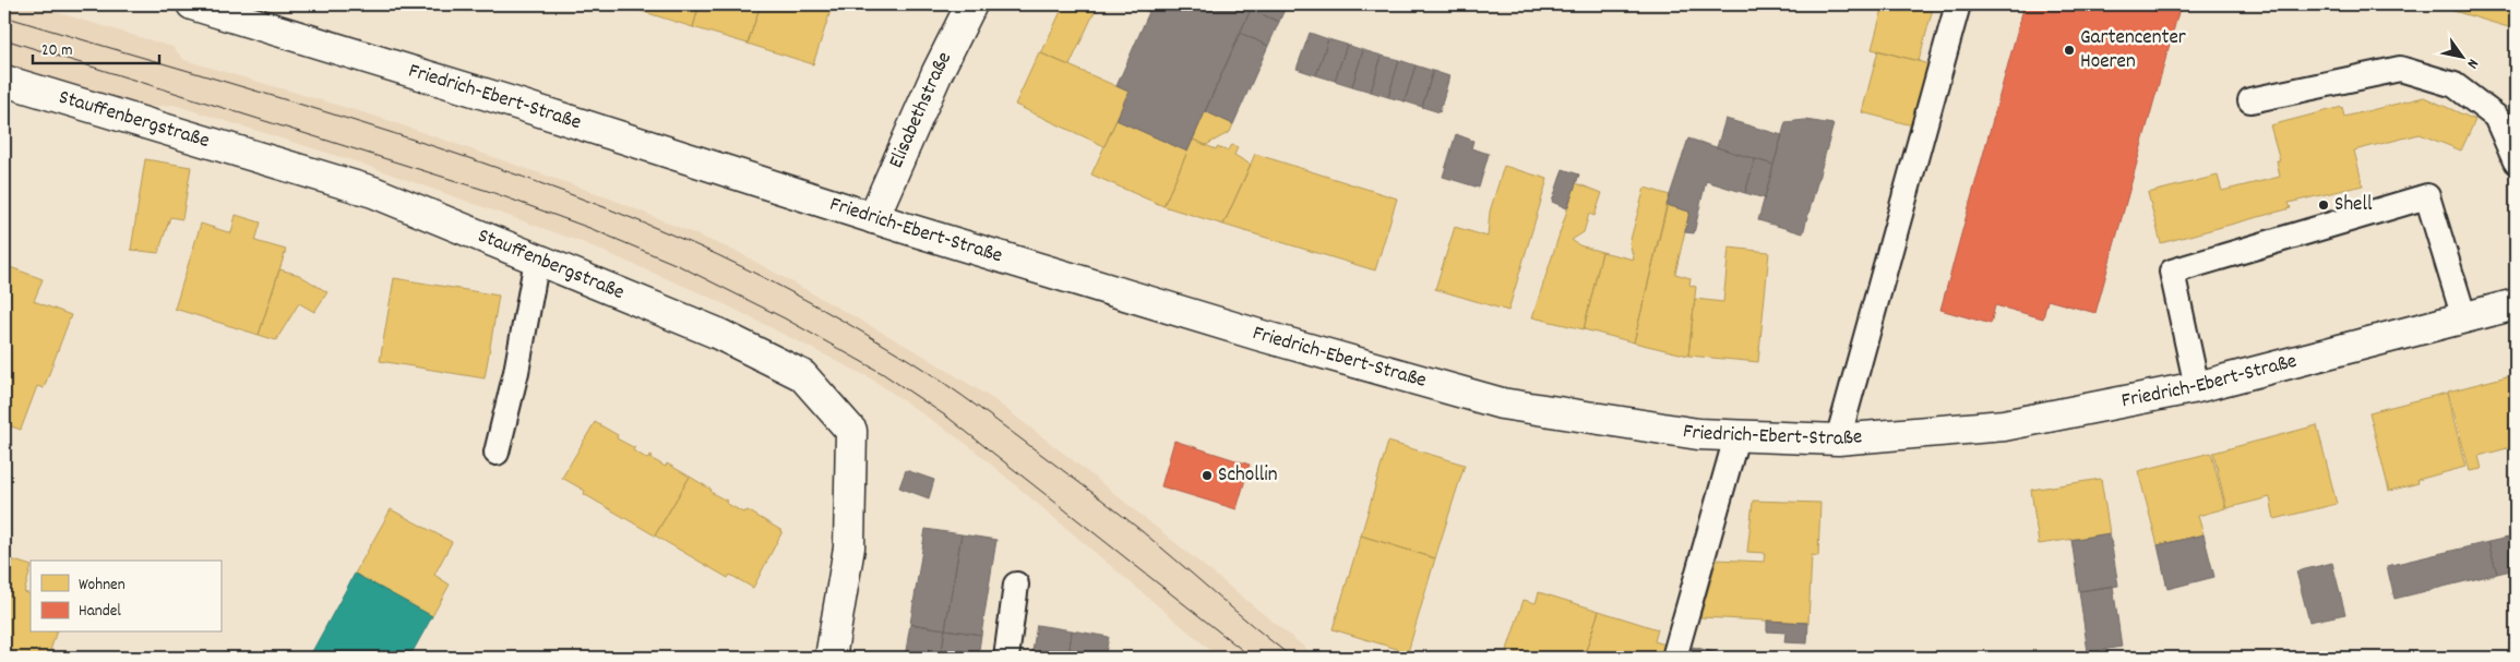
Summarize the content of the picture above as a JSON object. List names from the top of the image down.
{
  "streets": {
    "main road": ["Friedrich-Ebert-Straße", "Elisabethstraße", "Stauffenbergstraße"]
  },
  "crossings": [
    ["Friedrich-Ebert-Straße", "Elisabethstraße"]
  ],
  "places": ["Gartencenter Hoeren", "Shell", "Schollin"],
  "legend": ["Wohnen", "Handel"],
  "scale_bar": "20 m",
  "north": "bottom right"
}
